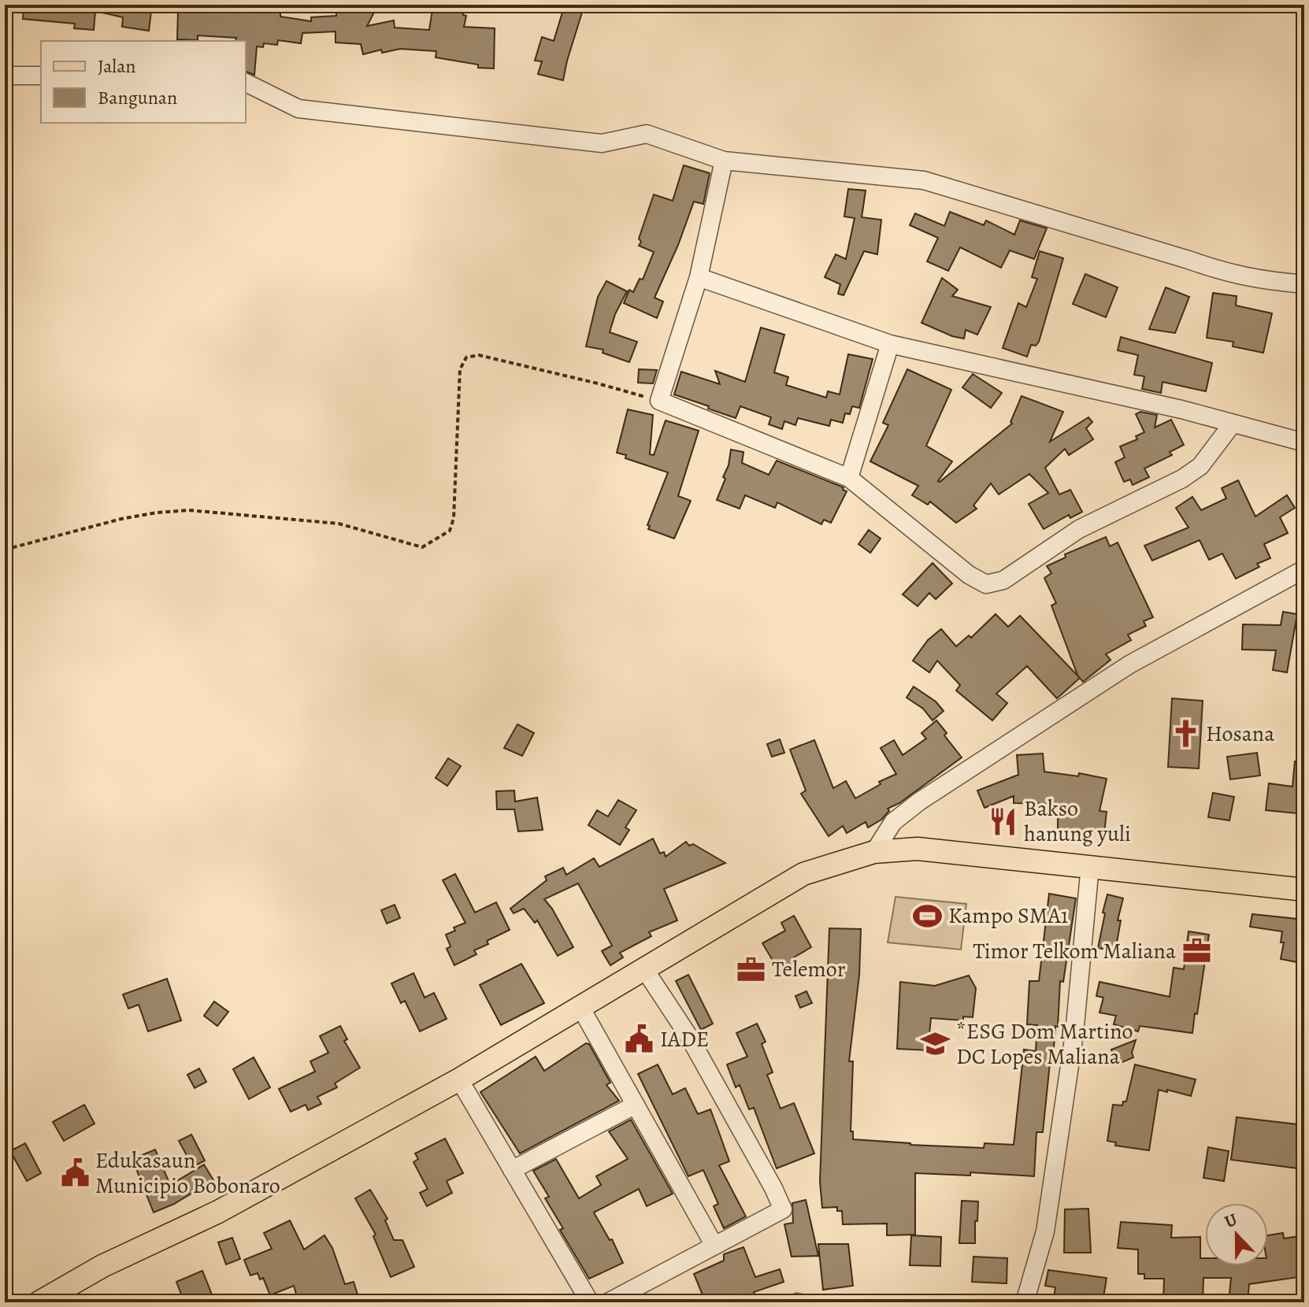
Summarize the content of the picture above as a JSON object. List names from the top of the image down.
{
  "places": {
    "church": ["Hosana"],
    "restaurant": ["Bakso hanung yuli"],
    "sports": ["Kampo SMA1"],
    "office": ["Timor Telkom Maliana", "Telemor"],
    "public building": ["IADE", "Edukasaun Municipio Bobonaro"],
    "school or university": ["*ESG Dom Martino DC Lopes Maliana"]
  },
  "legend": ["Jalan", "Bangunan"],
  "north": "top"
}
